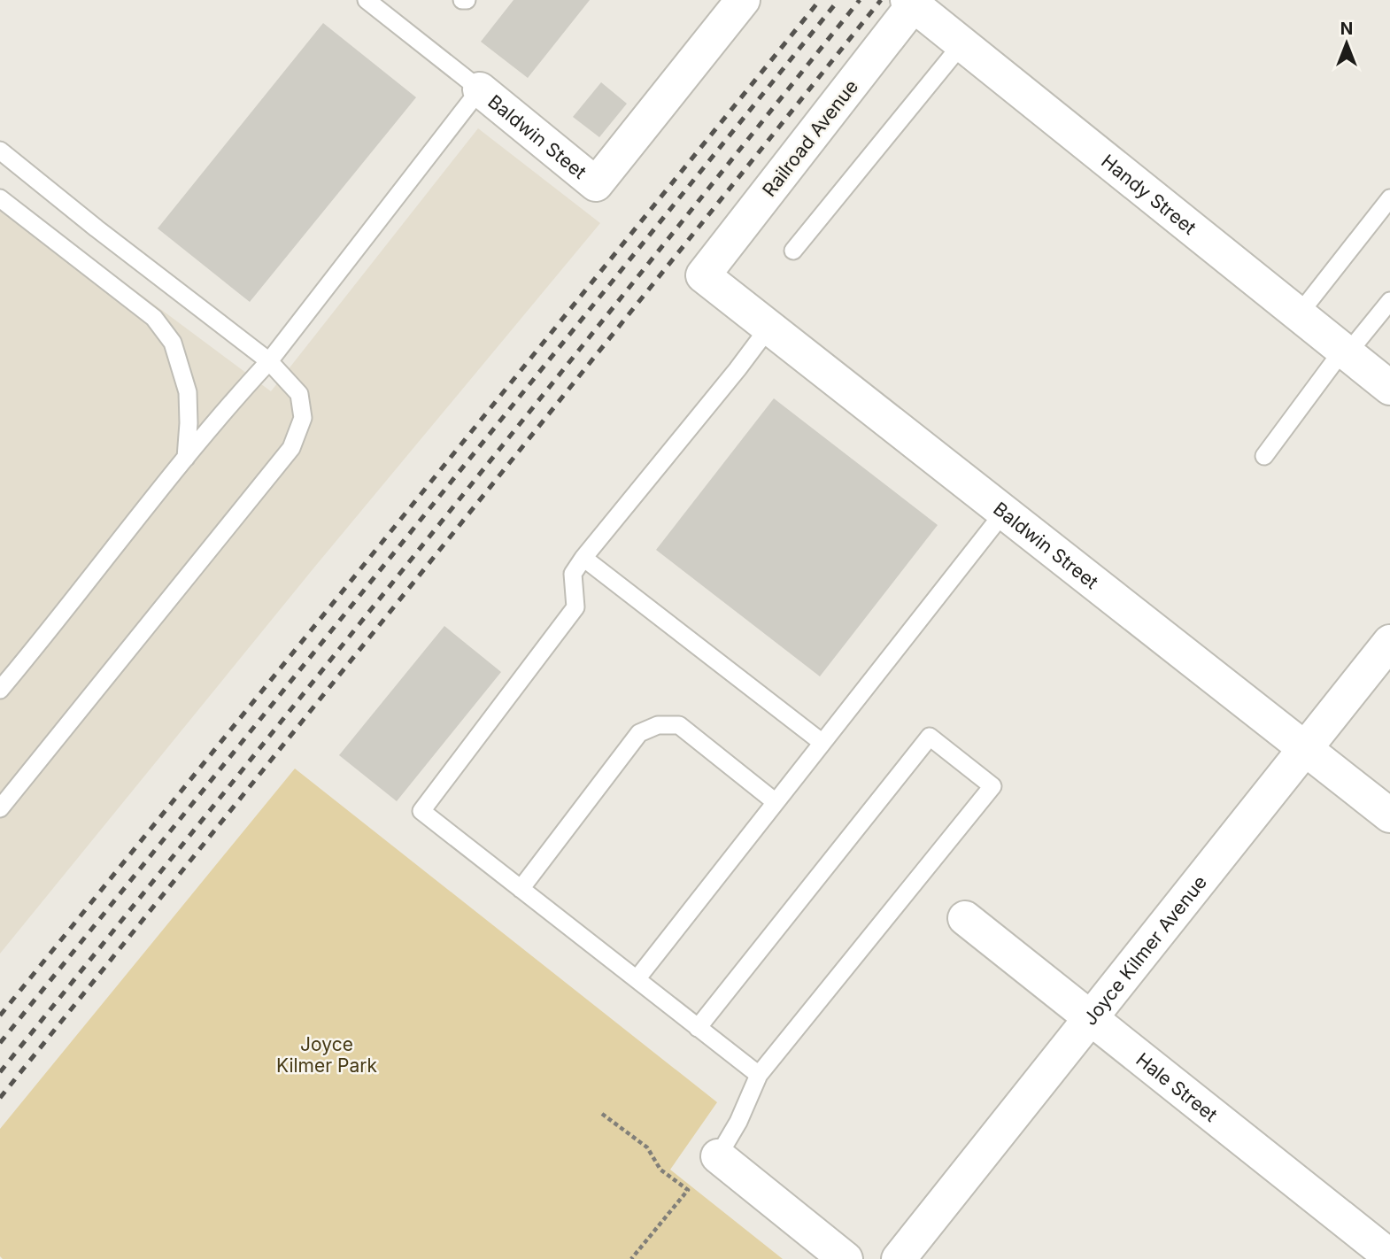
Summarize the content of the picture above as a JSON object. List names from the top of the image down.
{
  "streets": {
    "street": [
      "Baldwin Steet",
      "Railroad Avenue",
      "Handy Street",
      "Baldwin Street",
      "Joyce Kilmer Avenue",
      "Hale Street"
    ]
  },
  "crossings": [
    ["Railroad Avenue", "Handy Street"],
    ["Railroad Avenue", "Baldwin Street"],
    ["Baldwin Street", "Joyce Kilmer Avenue"],
    ["Joyce Kilmer Avenue", "Hale Street"]
  ],
  "parks": ["Joyce Kilmer Park"],
  "north": "top"
}
